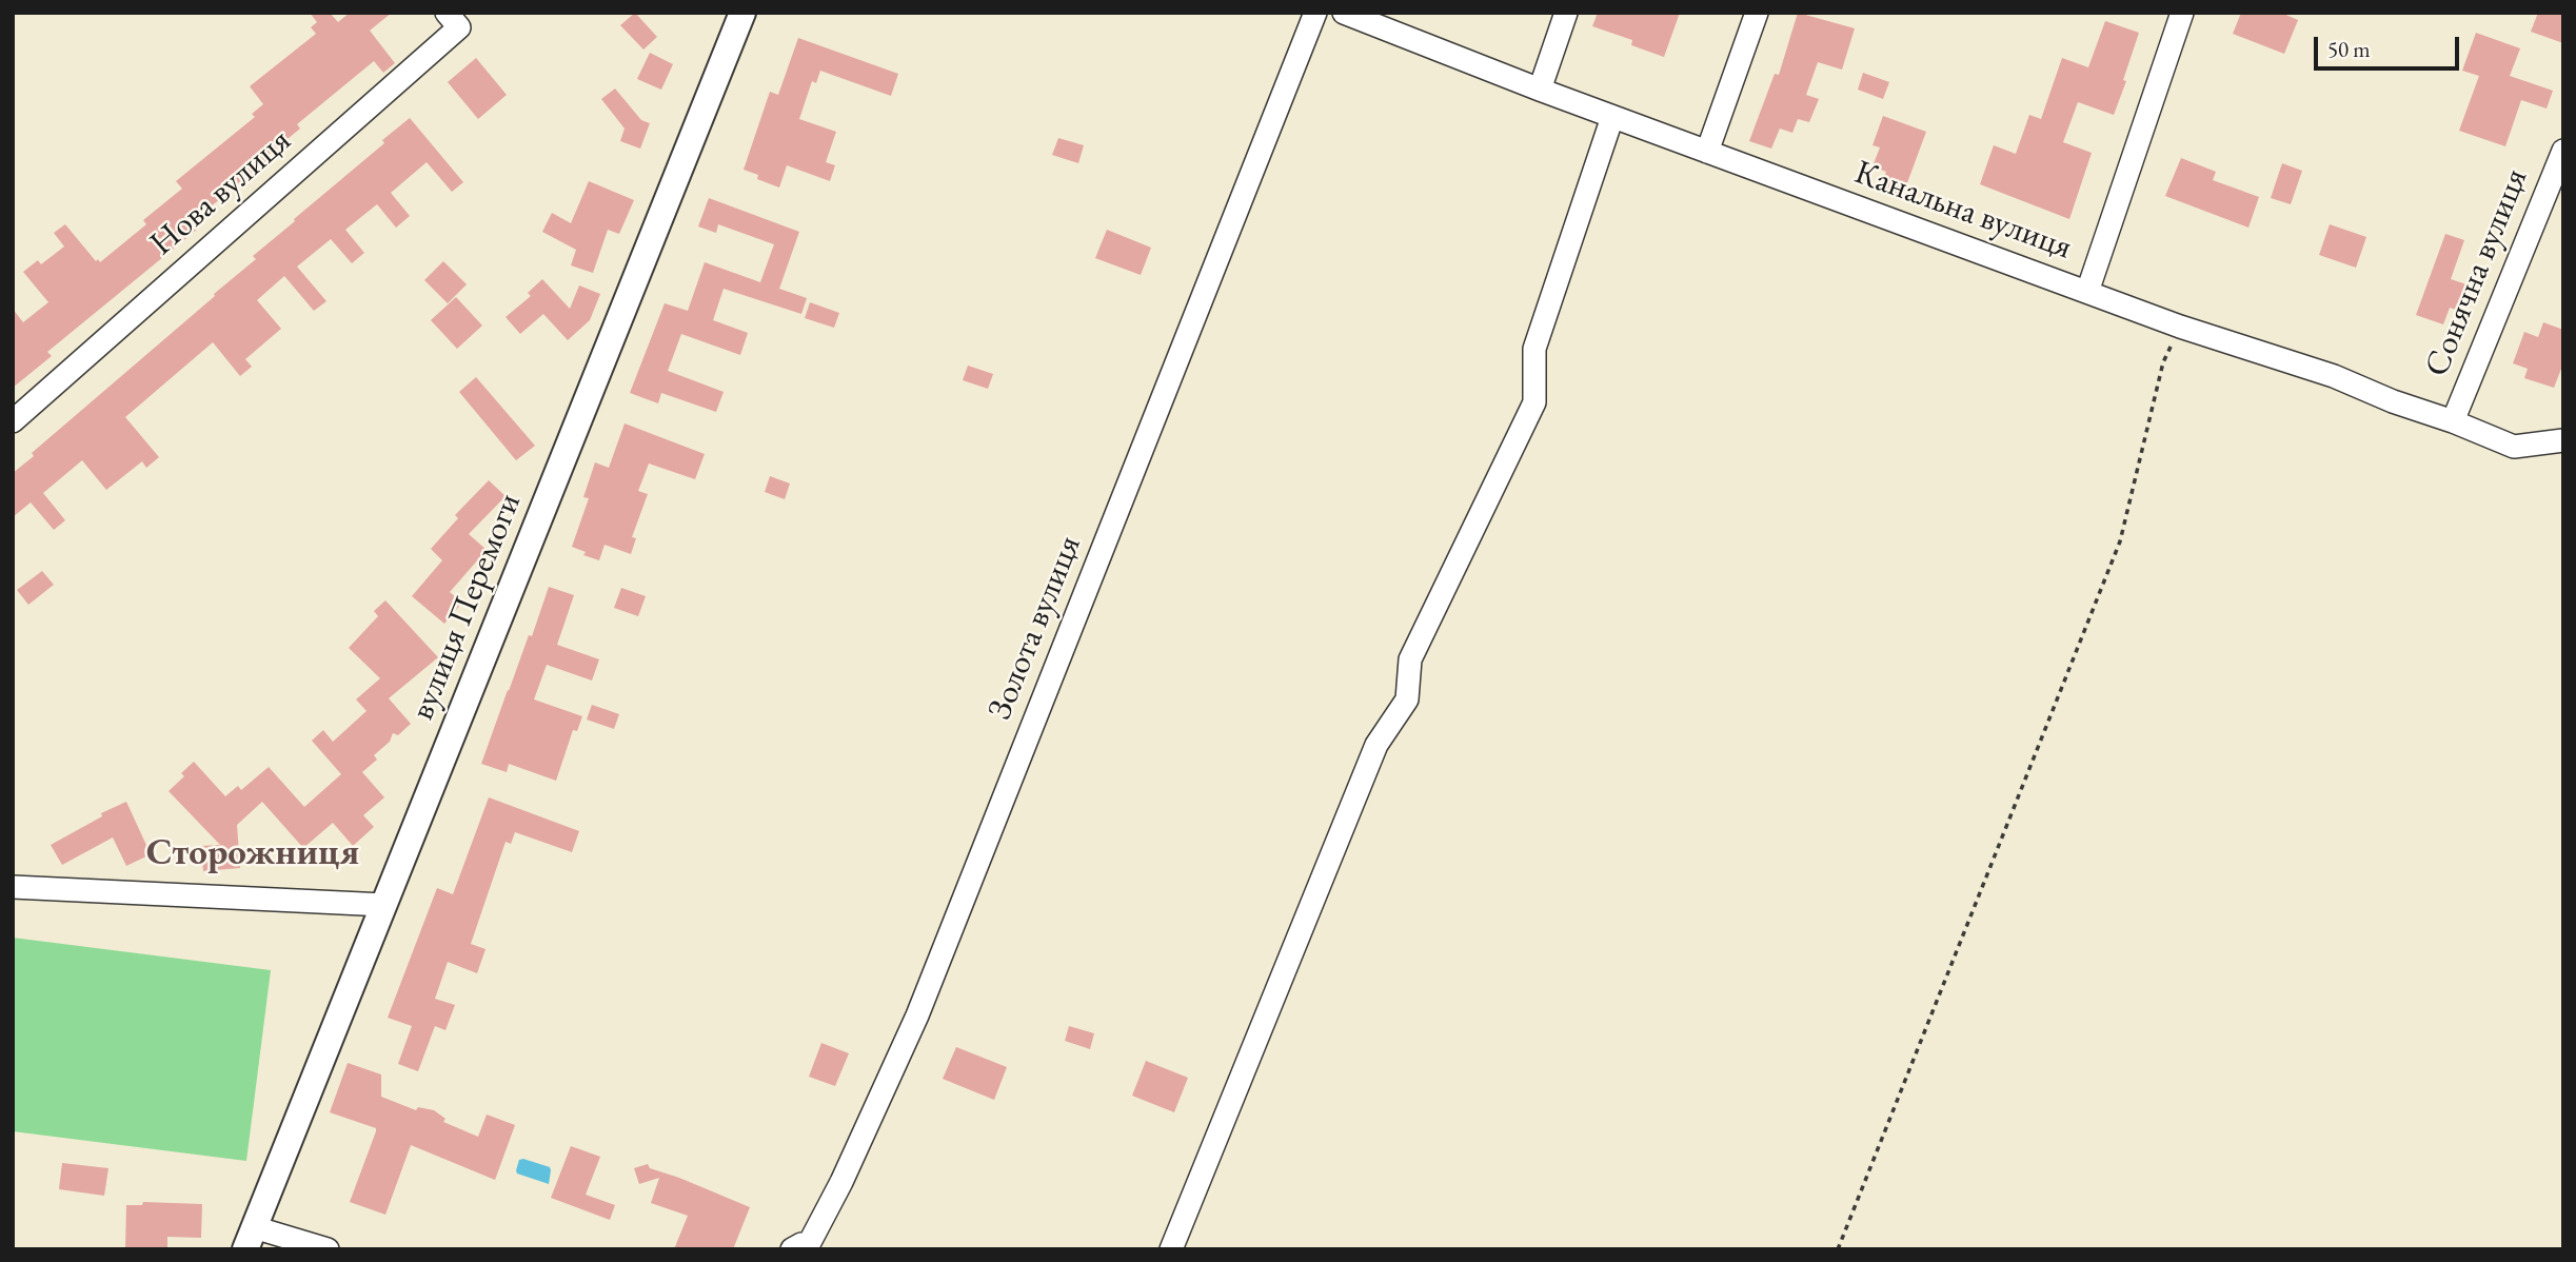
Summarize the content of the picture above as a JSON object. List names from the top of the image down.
{
  "streets": {
    "street": [
      "Нова вулиця",
      "Канальна вулиця",
      "Сонячна вулиця",
      "вулиця Перемоги",
      "Золота вулиця"
    ]
  },
  "crossings": [
    ["Канальна вулиця", "Сонячна вулиця"]
  ],
  "districts": ["Сторожниця"],
  "scale_bar": "50 m"
}
